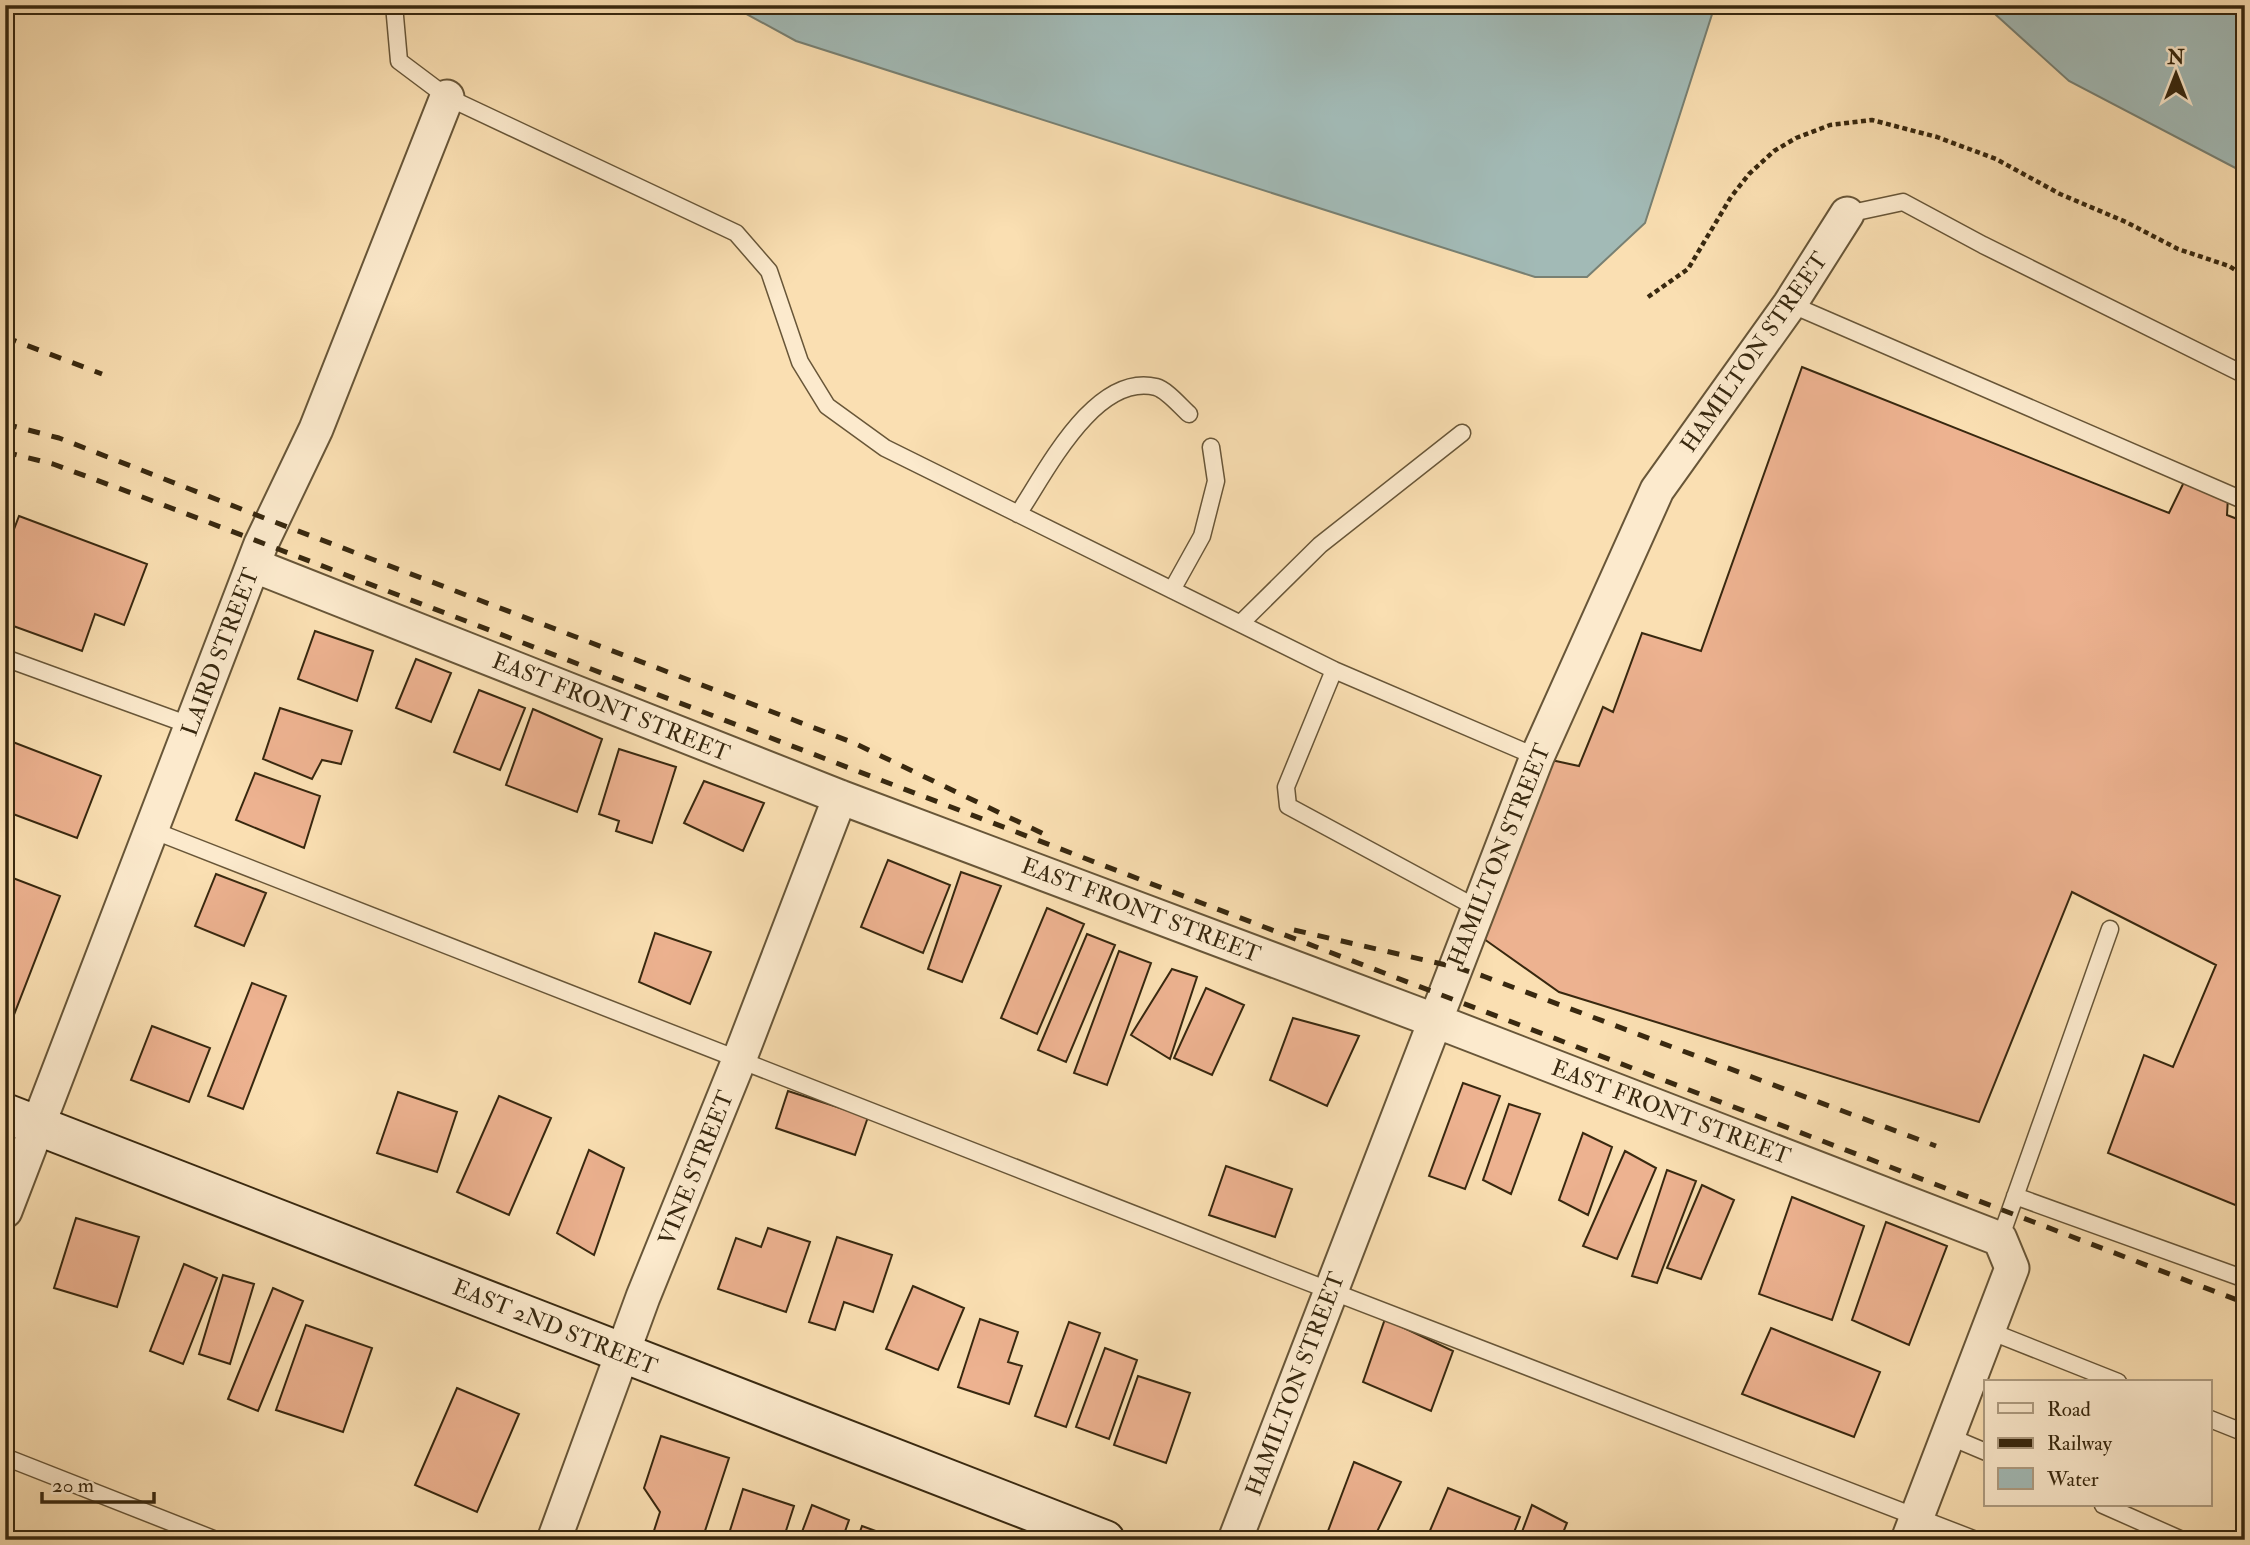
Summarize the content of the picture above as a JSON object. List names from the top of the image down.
{
  "streets": {
    "street": [
      "HAMILTON STREET",
      "LAIRD STREET",
      "EAST FRONT STREET",
      "VINE STREET",
      "EAST 2ND STREET"
    ]
  },
  "crossings": [
    ["HAMILTON STREET", "EAST FRONT STREET"],
    ["LAIRD STREET", "EAST FRONT STREET"],
    ["LAIRD STREET", "EAST 2ND STREET"],
    ["EAST FRONT STREET", "VINE STREET"],
    ["VINE STREET", "EAST 2ND STREET"]
  ],
  "legend": ["Road", "Railway", "Water"],
  "scale_bar": "20 m",
  "north": "top"
}
